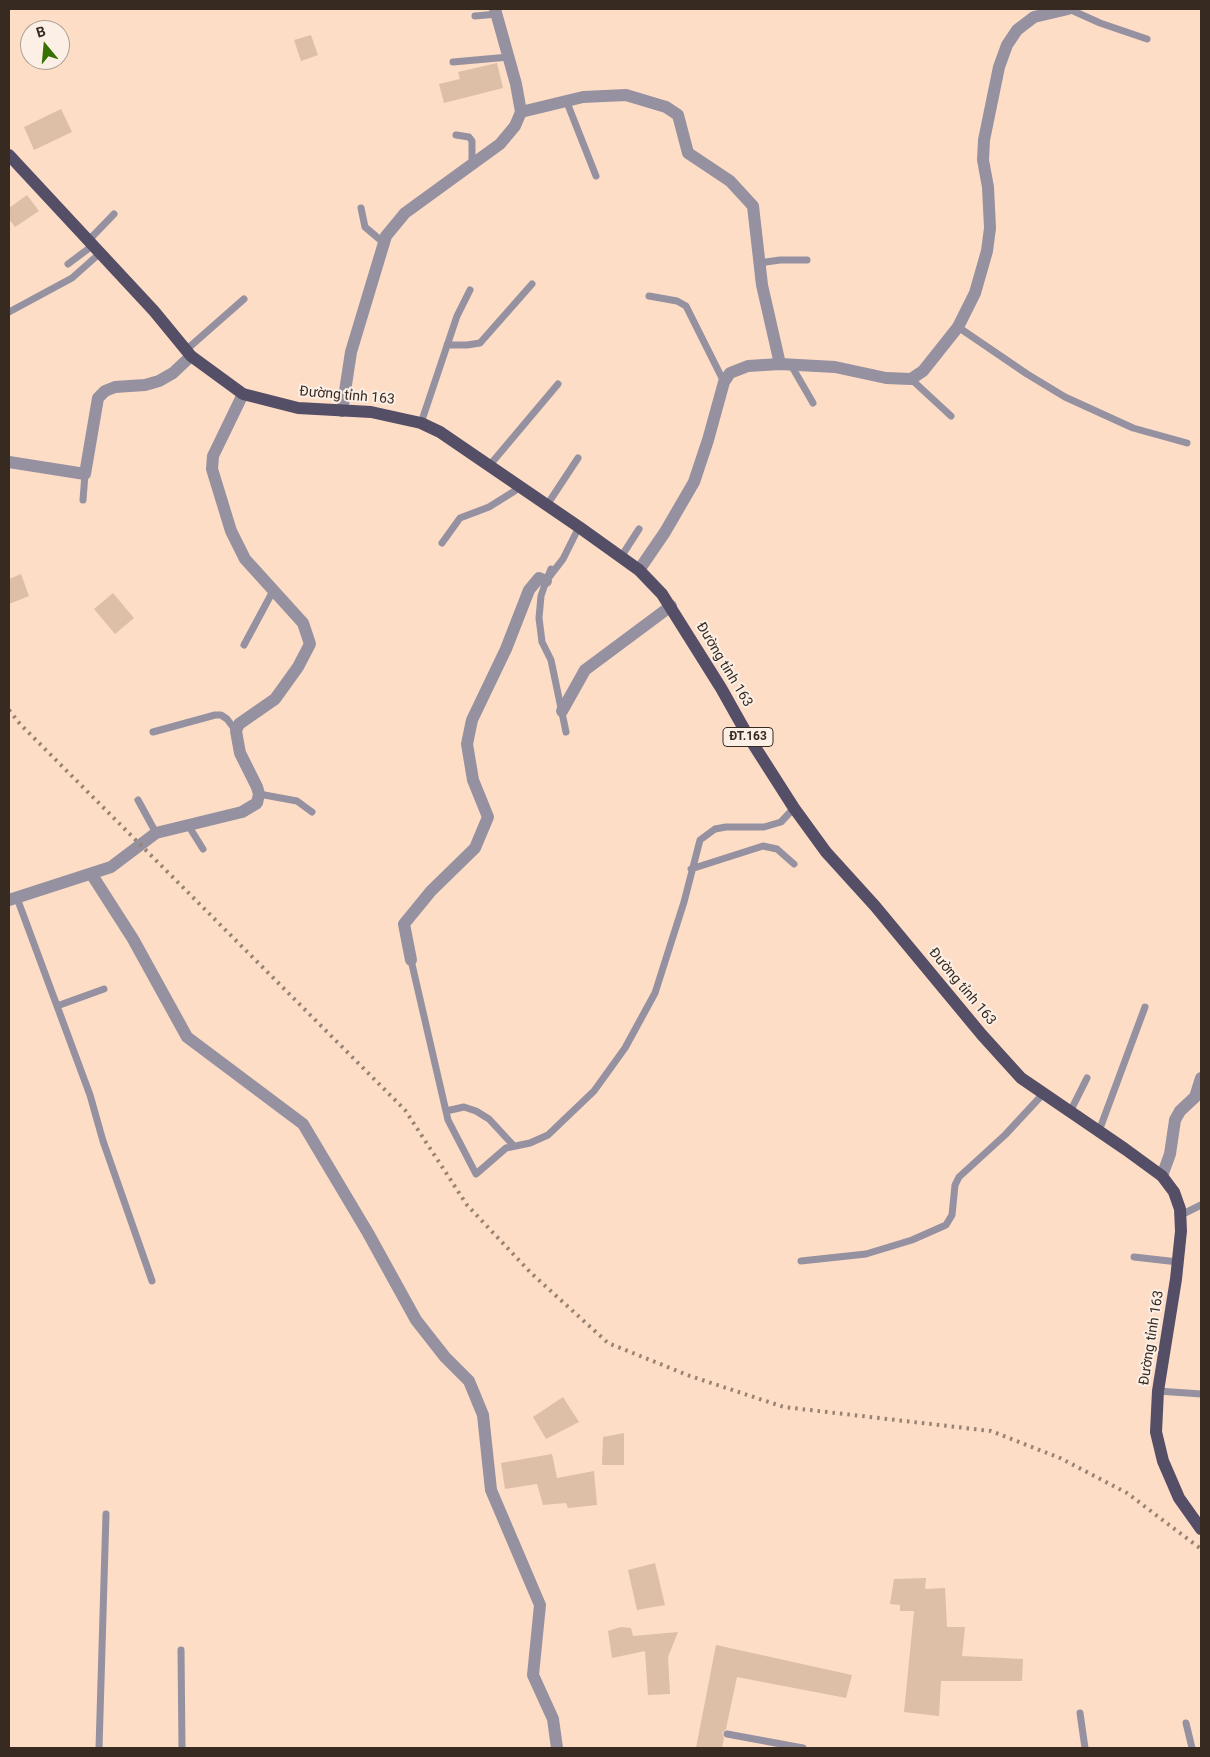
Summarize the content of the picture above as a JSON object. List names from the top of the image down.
{
  "streets": {
    "main road": ["Đường tỉnh 163", "ĐT.163"]
  },
  "north": "top"
}
